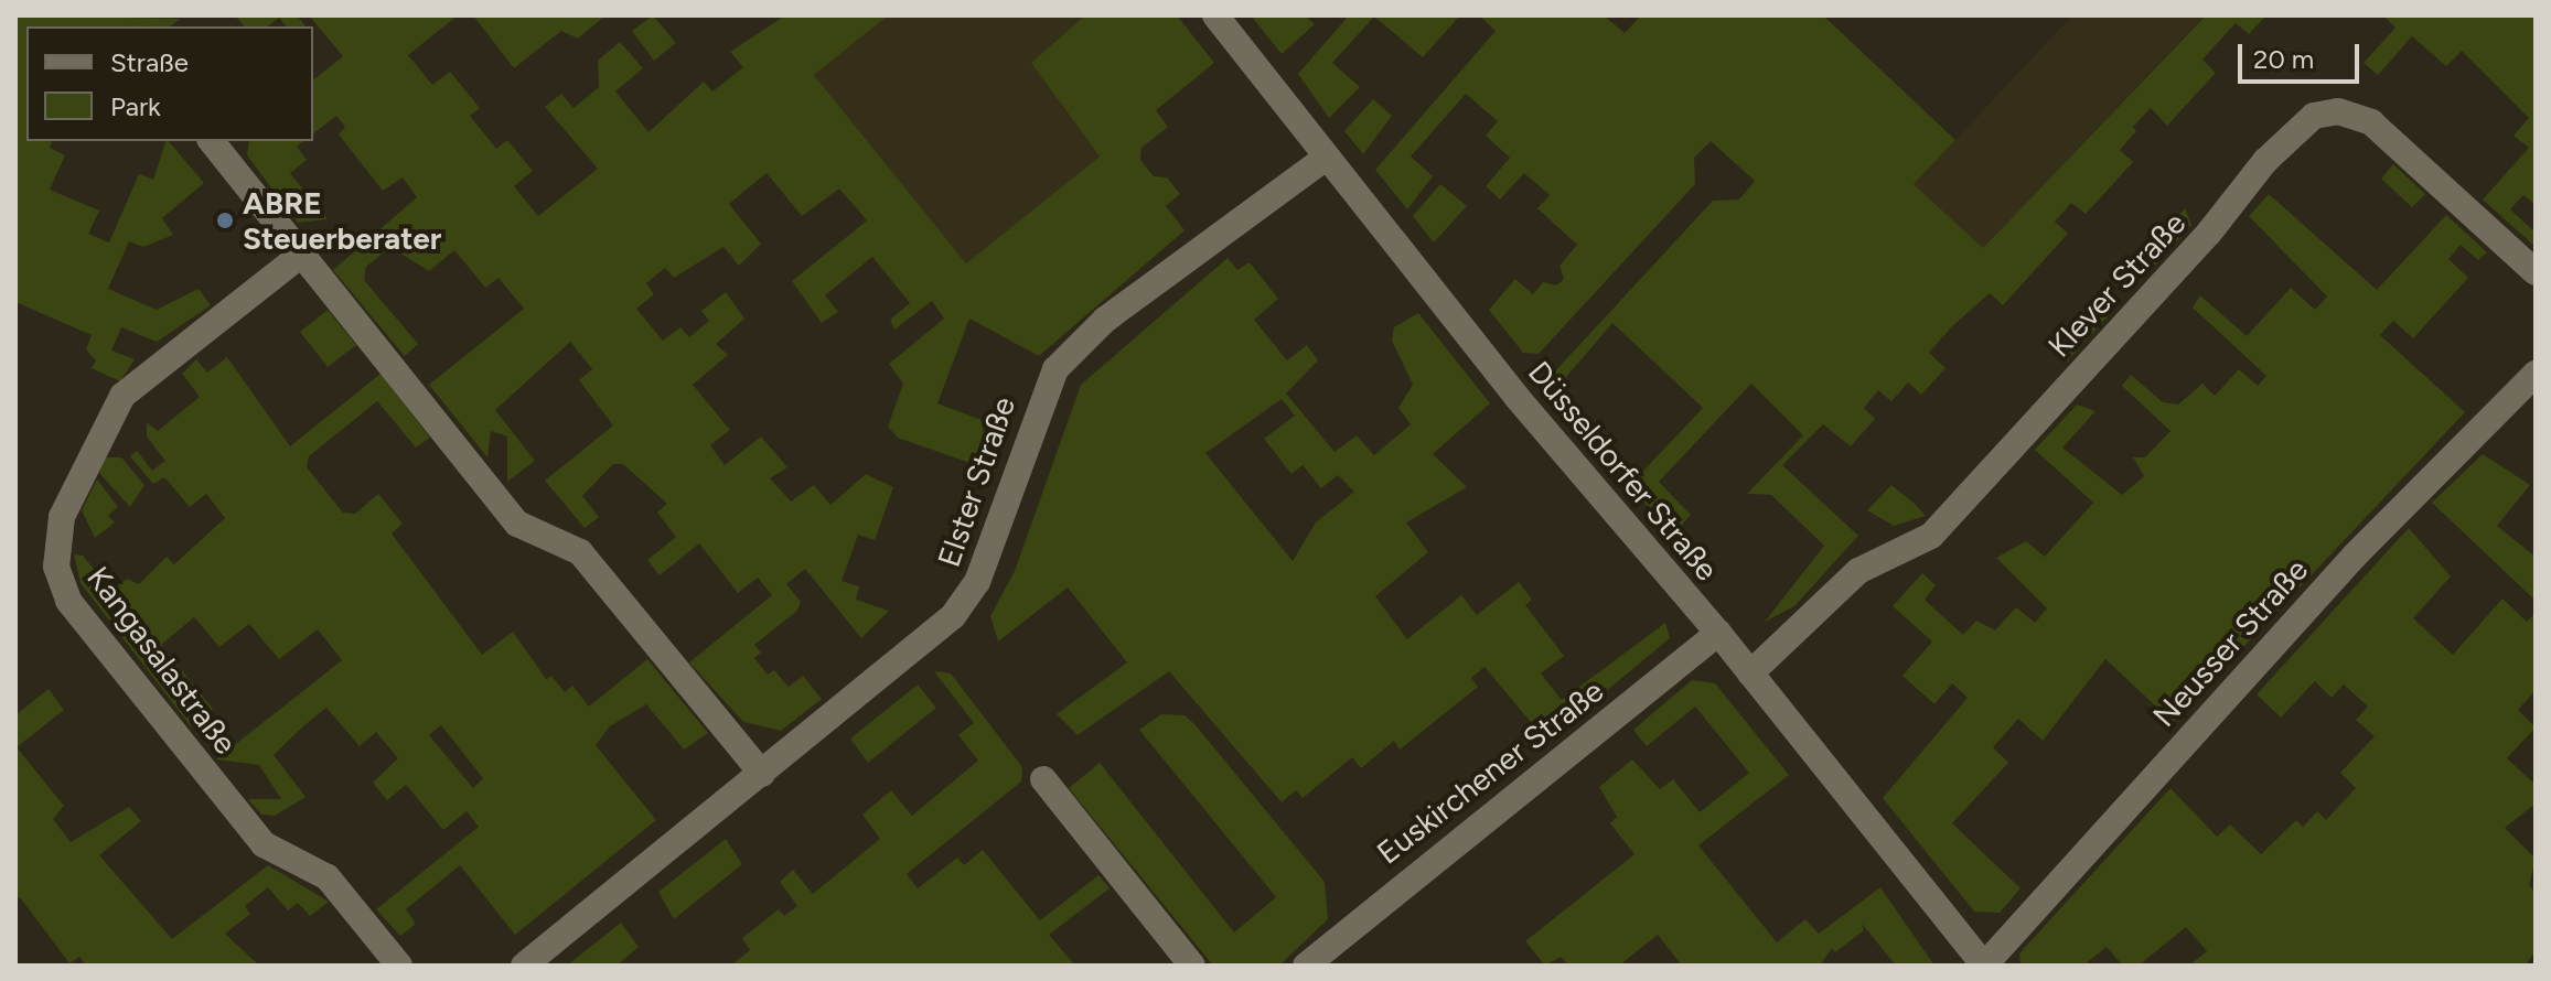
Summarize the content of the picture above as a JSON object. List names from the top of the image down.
{
  "streets": {
    "street": [
      "Klever Straße",
      "Düsseldorfer Straße",
      "Elster Straße",
      "Neusser Straße",
      "Kangasalastraße",
      "Euskirchener Straße"
    ]
  },
  "crossings": [
    ["Klever Straße", "Düsseldorfer Straße"],
    ["Düsseldorfer Straße", "Elster Straße"],
    ["Düsseldorfer Straße", "Neusser Straße"],
    ["Düsseldorfer Straße", "Euskirchener Straße"]
  ],
  "places": ["ABRE Steuerberater"],
  "legend": ["Straße", "Park"],
  "scale_bar": "20 m"
}
